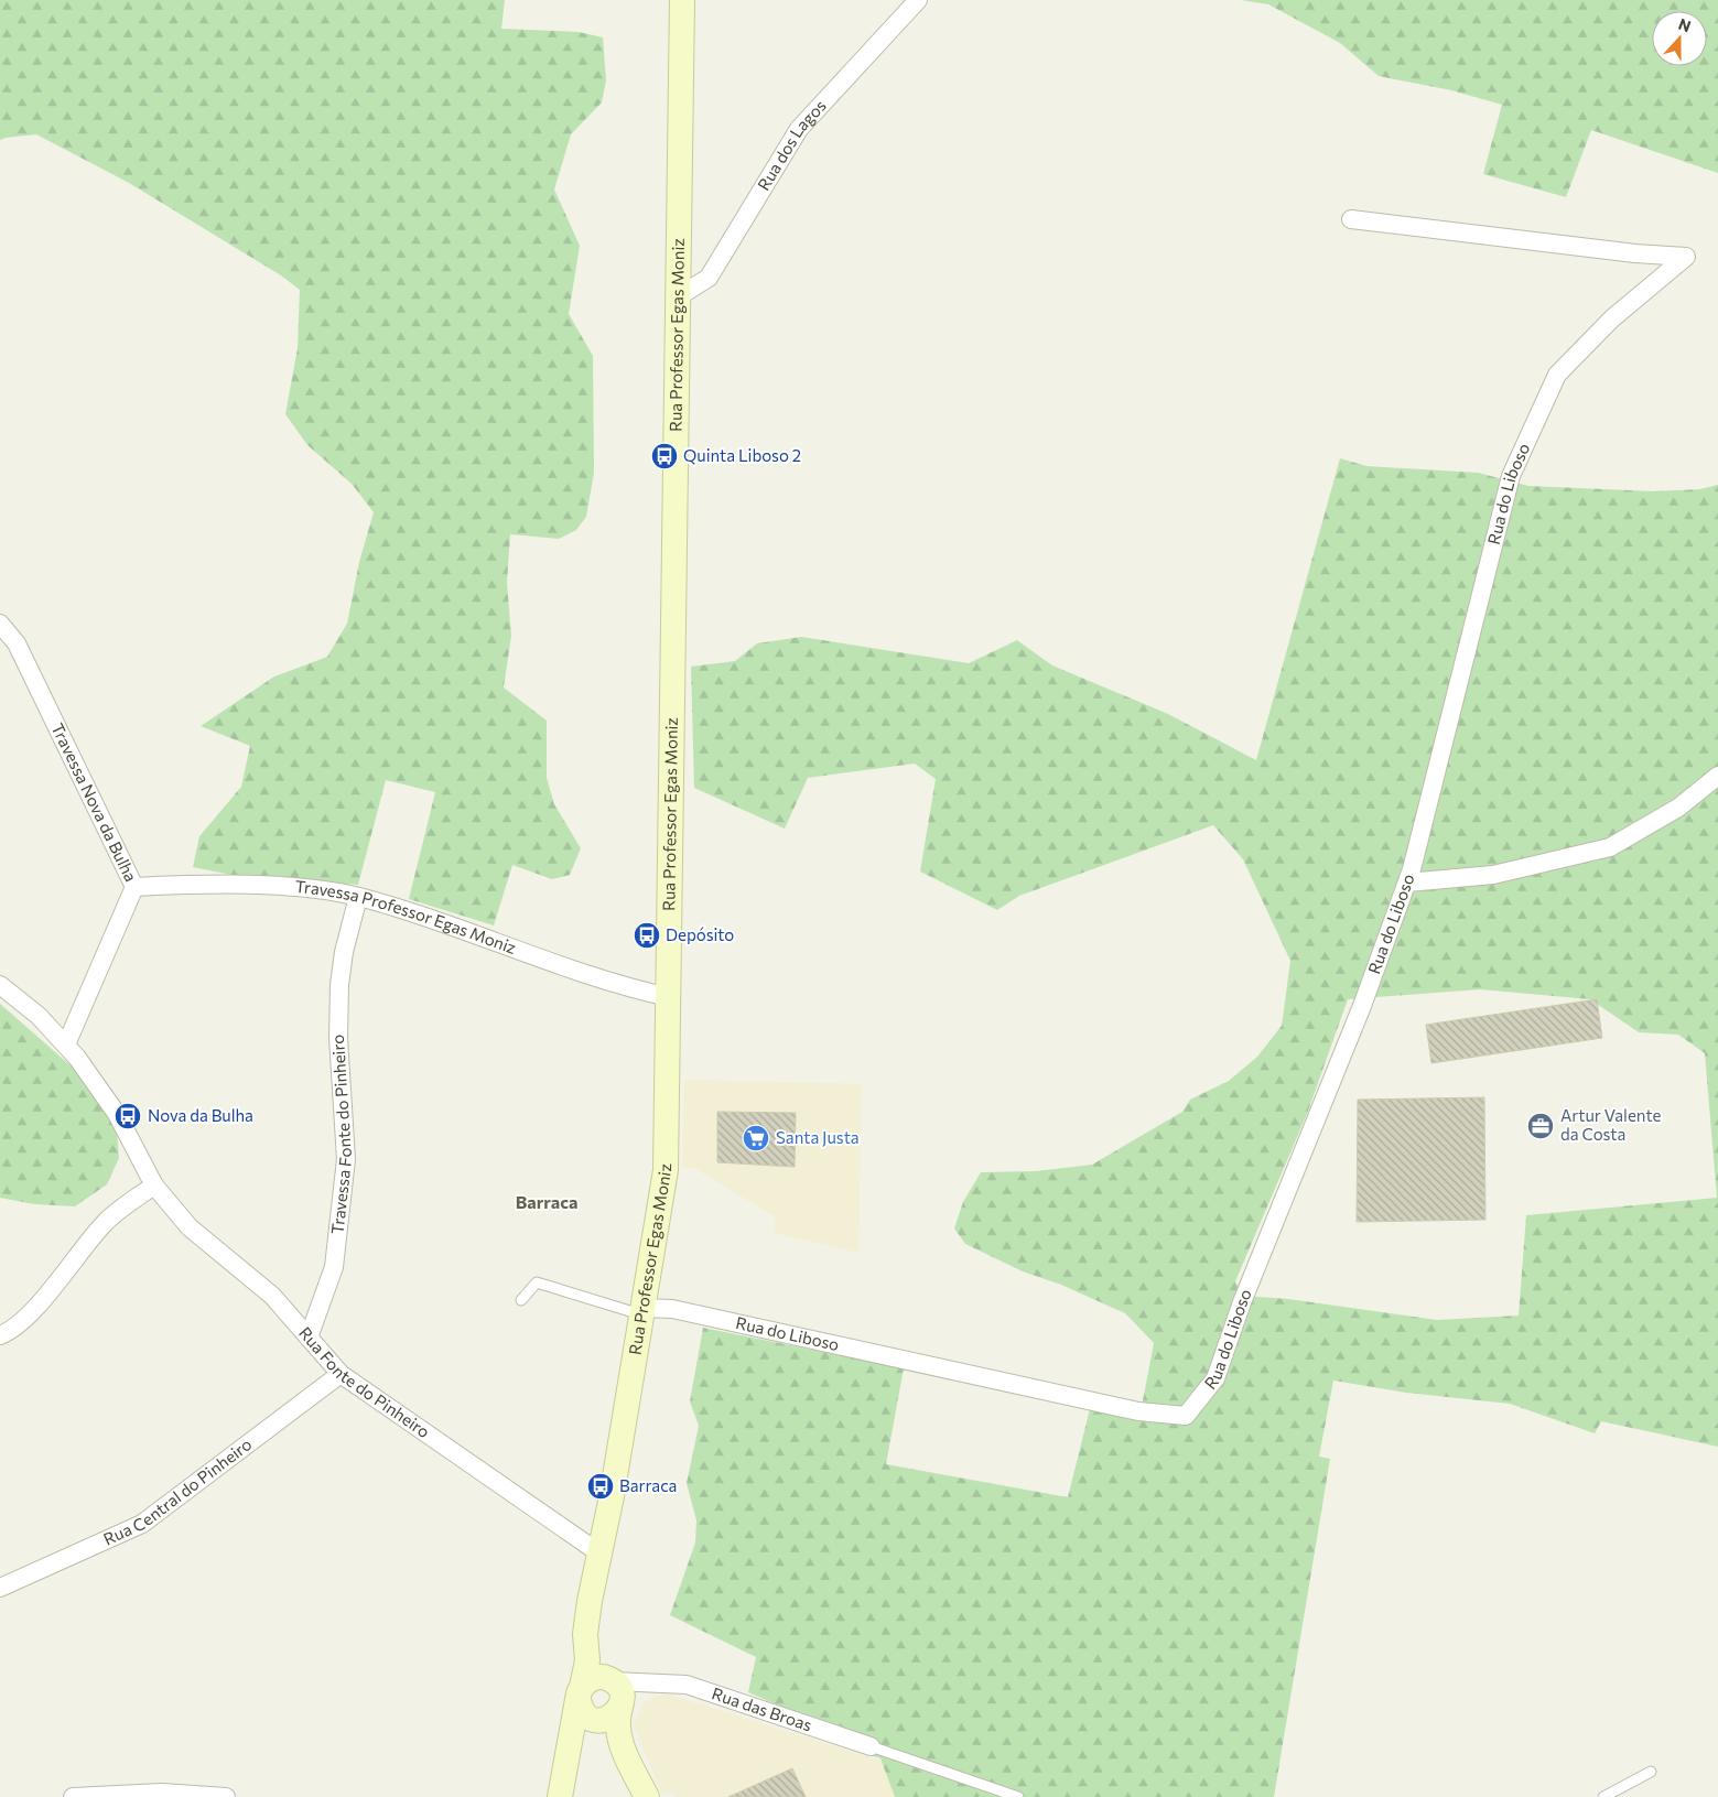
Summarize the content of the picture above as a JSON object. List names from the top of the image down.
{
  "streets": {
    "main road": ["Rua Professor Egas Moniz"],
    "street": [
      "Rua dos Lagos",
      "Rua do Liboso",
      "Travessa Nova da Bulha",
      "Travessa Professor Egas Moniz",
      "Travessa Fonte do Pinheiro",
      "Rua Fonte do Pinheiro",
      "Rua Central do Pinheiro",
      "Rua das Broas"
    ]
  },
  "crossings": [
    ["Rua dos Lagos", "Rua Professor Egas Moniz"],
    ["Rua Professor Egas Moniz", "Rua do Liboso"],
    ["Rua Professor Egas Moniz", "Travessa Professor Egas Moniz"],
    ["Rua Professor Egas Moniz", "Rua Fonte do Pinheiro"],
    ["Rua Professor Egas Moniz", "Rua das Broas"],
    ["Travessa Nova da Bulha", "Travessa Professor Egas Moniz"],
    ["Travessa Professor Egas Moniz", "Travessa Fonte do Pinheiro"],
    ["Travessa Fonte do Pinheiro", "Rua Fonte do Pinheiro"],
    ["Rua Fonte do Pinheiro", "Rua Central do Pinheiro"]
  ],
  "districts": ["Barraca"],
  "places": {
    "bus stop": [
      "Quinta Liboso 2",
      "Depósito",
      "Nova da Bulha",
      "Barraca"
    ],
    "office": ["Artur Valente da Costa"],
    "supermarket": ["Santa Justa"]
  },
  "north": "top"
}
